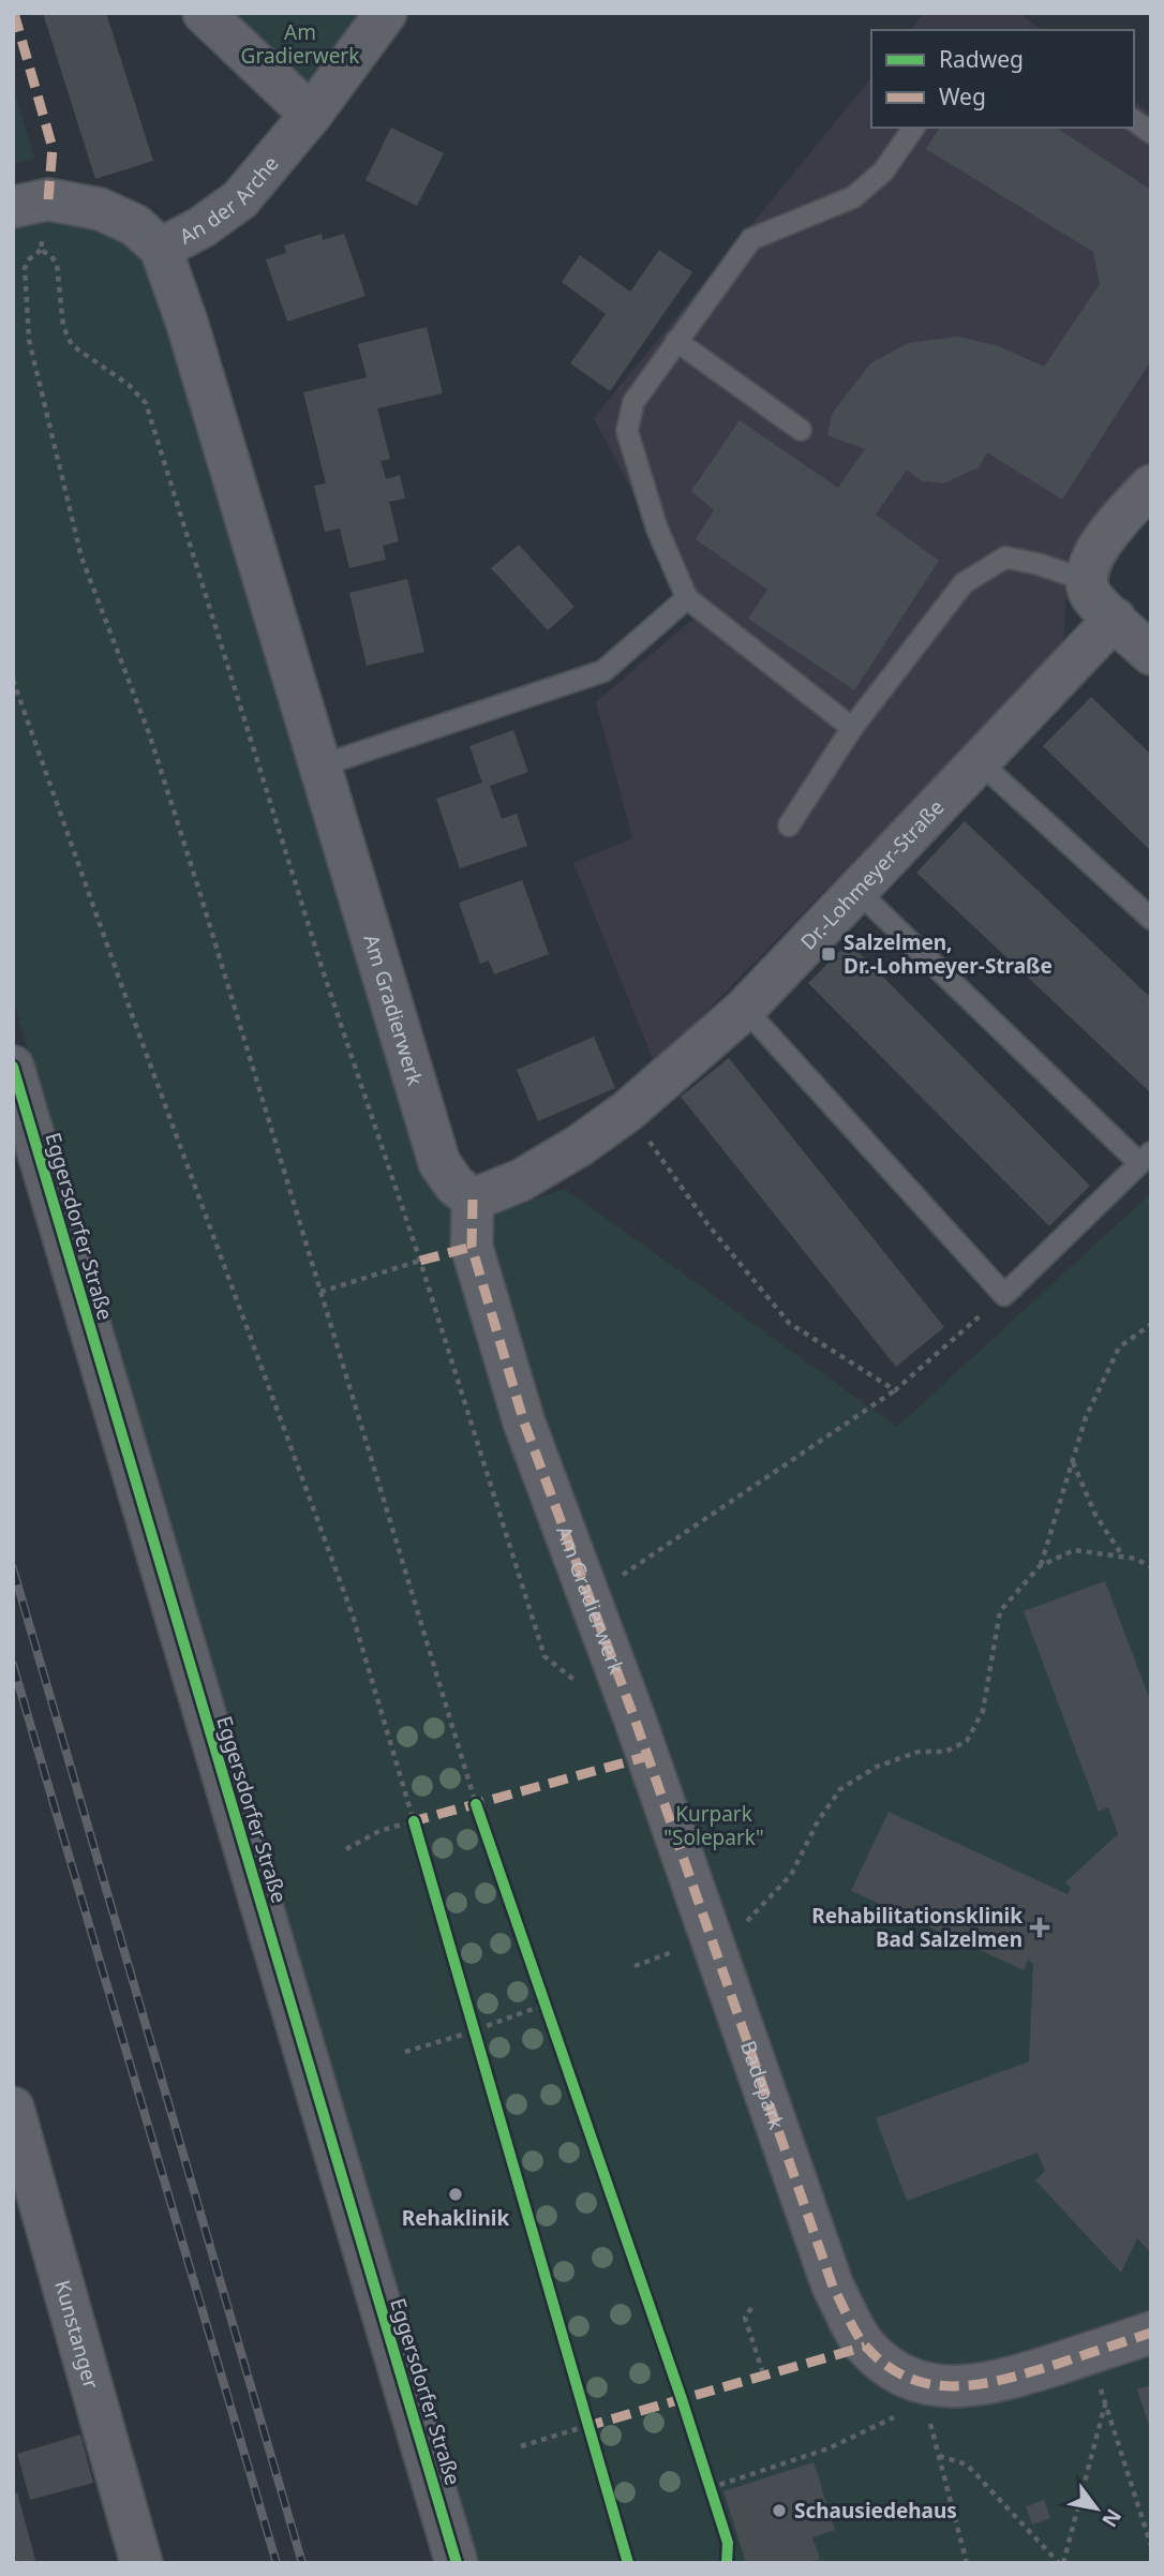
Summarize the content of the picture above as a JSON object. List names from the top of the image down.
{
  "streets": {
    "street": [
      "An der Arche",
      "Dr.-Lohmeyer-Straße",
      "Am Gradierwerk",
      "Eggersdorfer Straße",
      "Badepark",
      "Kunstanger"
    ]
  },
  "crossings": [
    ["An der Arche", "Am Gradierwerk"],
    ["Dr.-Lohmeyer-Straße", "Am Gradierwerk"],
    ["Am Gradierwerk", "Badepark"]
  ],
  "parks": ["Am Gradierwerk", "Kurpark \"Solepark\""],
  "places": {
    "transit": ["Salzelmen, Dr.-Lohmeyer-Straße"],
    "health": ["Rehabilitationsklinik Bad Salzelmen"],
    "other": ["Rehaklinik", "Schausiedehaus"]
  },
  "legend": ["Radweg", "Weg"],
  "north": "bottom right"
}
